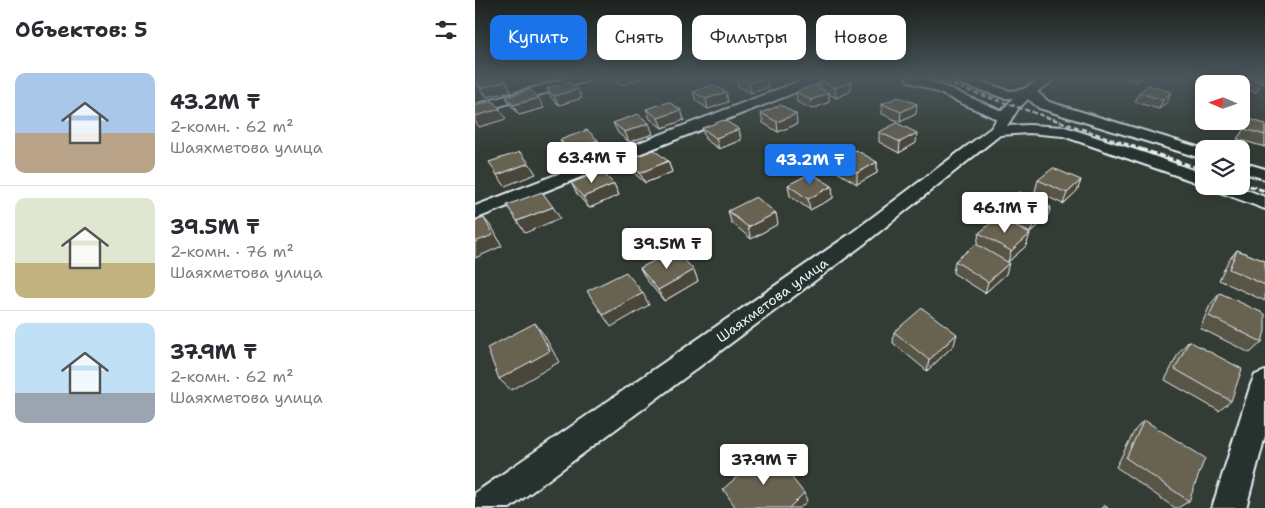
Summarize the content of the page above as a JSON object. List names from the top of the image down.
{
  "streets": {
    "street": ["Шаяхметова улица"]
  },
  "north": "left",
  "page": {
    "heading": "Объектов: 5",
    "chip": [
      "Купить",
      "Снять",
      "Фильтры",
      "Новое"
    ],
    "list": [
      {
        "name": "43.2M ₸",
        "note": "2-комн. · 62 m² · Шаяхметова улица"
      },
      {
        "name": "39.5M ₸",
        "note": "2-комн. · 76 m² · Шаяхметова улица"
      },
      {
        "name": "37.9M ₸",
        "note": "2-комн. · 62 m² · Шаяхметова улица"
      }
    ],
    "price": [
      "63.4M ₸",
      "43.2M ₸",
      "46.1M ₸",
      "39.5M ₸",
      "37.9M ₸"
    ]
  }
}
